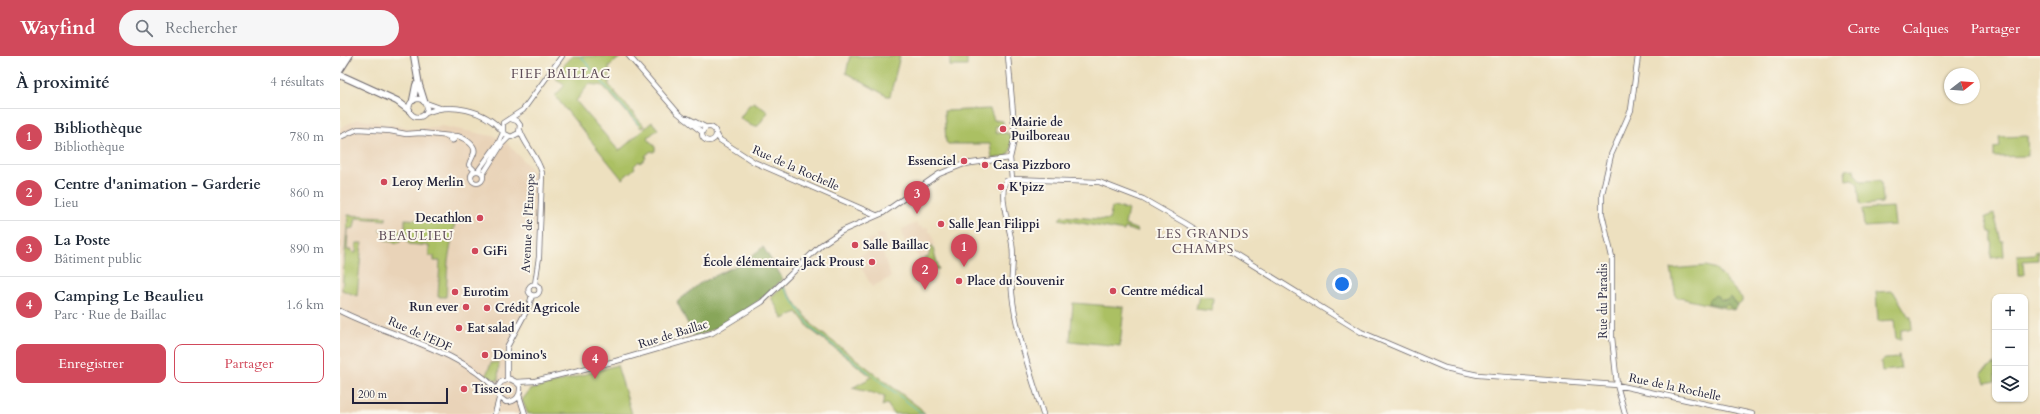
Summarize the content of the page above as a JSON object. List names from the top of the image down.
{
  "streets": {
    "street": [
      "Rue de la Rochelle",
      "Avenue de l'Europe",
      "Rue du Paradis",
      "Rue de l'EDF",
      "Rue de Baillac"
    ]
  },
  "crossings": [
    ["Rue de la Rochelle", "Rue du Paradis"],
    ["Rue de la Rochelle", "Rue de Baillac"],
    ["Rue de l'EDF", "Rue de Baillac"]
  ],
  "districts": ["FIEF BAILLAC", "LES GRANDS CHAMPS", "BEAULIEU"],
  "places": [
    "Mairie de Puilboreau",
    "Essenciel",
    "Casa Pizzboro",
    "Leroy Merlin",
    "K'pizz",
    "Decathlon",
    "Salle Jean Filippi",
    "Salle Baillac",
    "GiFi",
    "École élémentaire Jack Proust",
    "Place du Souvenir",
    "Centre médical",
    "Eurotim",
    "Run ever",
    "Crédit Agricole",
    "Eat salad",
    "Domino's",
    "Tisseco"
  ],
  "scale_bar": "200 m",
  "north": "right",
  "page": {
    "header": "Wayfind",
    "search": "Rechercher",
    "nav": ["Carte", "Calques", "Partager"],
    "heading": ["À proximité", "4 résultats"],
    "list": [
      {
        "mark": "1",
        "name": "Bibliothèque",
        "note": "Bibliothèque",
        "value": "780 m"
      },
      {
        "mark": "2",
        "name": "Centre d'animation - Garderie",
        "note": "Lieu",
        "value": "860 m"
      },
      {
        "mark": "3",
        "name": "La Poste",
        "note": "Bâtiment public",
        "value": "890 m"
      },
      {
        "mark": "4",
        "name": "Camping Le Beaulieu",
        "note": "Parc · Rue de Baillac",
        "value": "1.6 km"
      }
    ],
    "pins": [
      "3",
      "1",
      "2",
      "4"
    ],
    "map_buttons": ["+", "−"],
    "buttons": ["Enregistrer", "Partager"],
    "scale": "200 m"
  }
}
